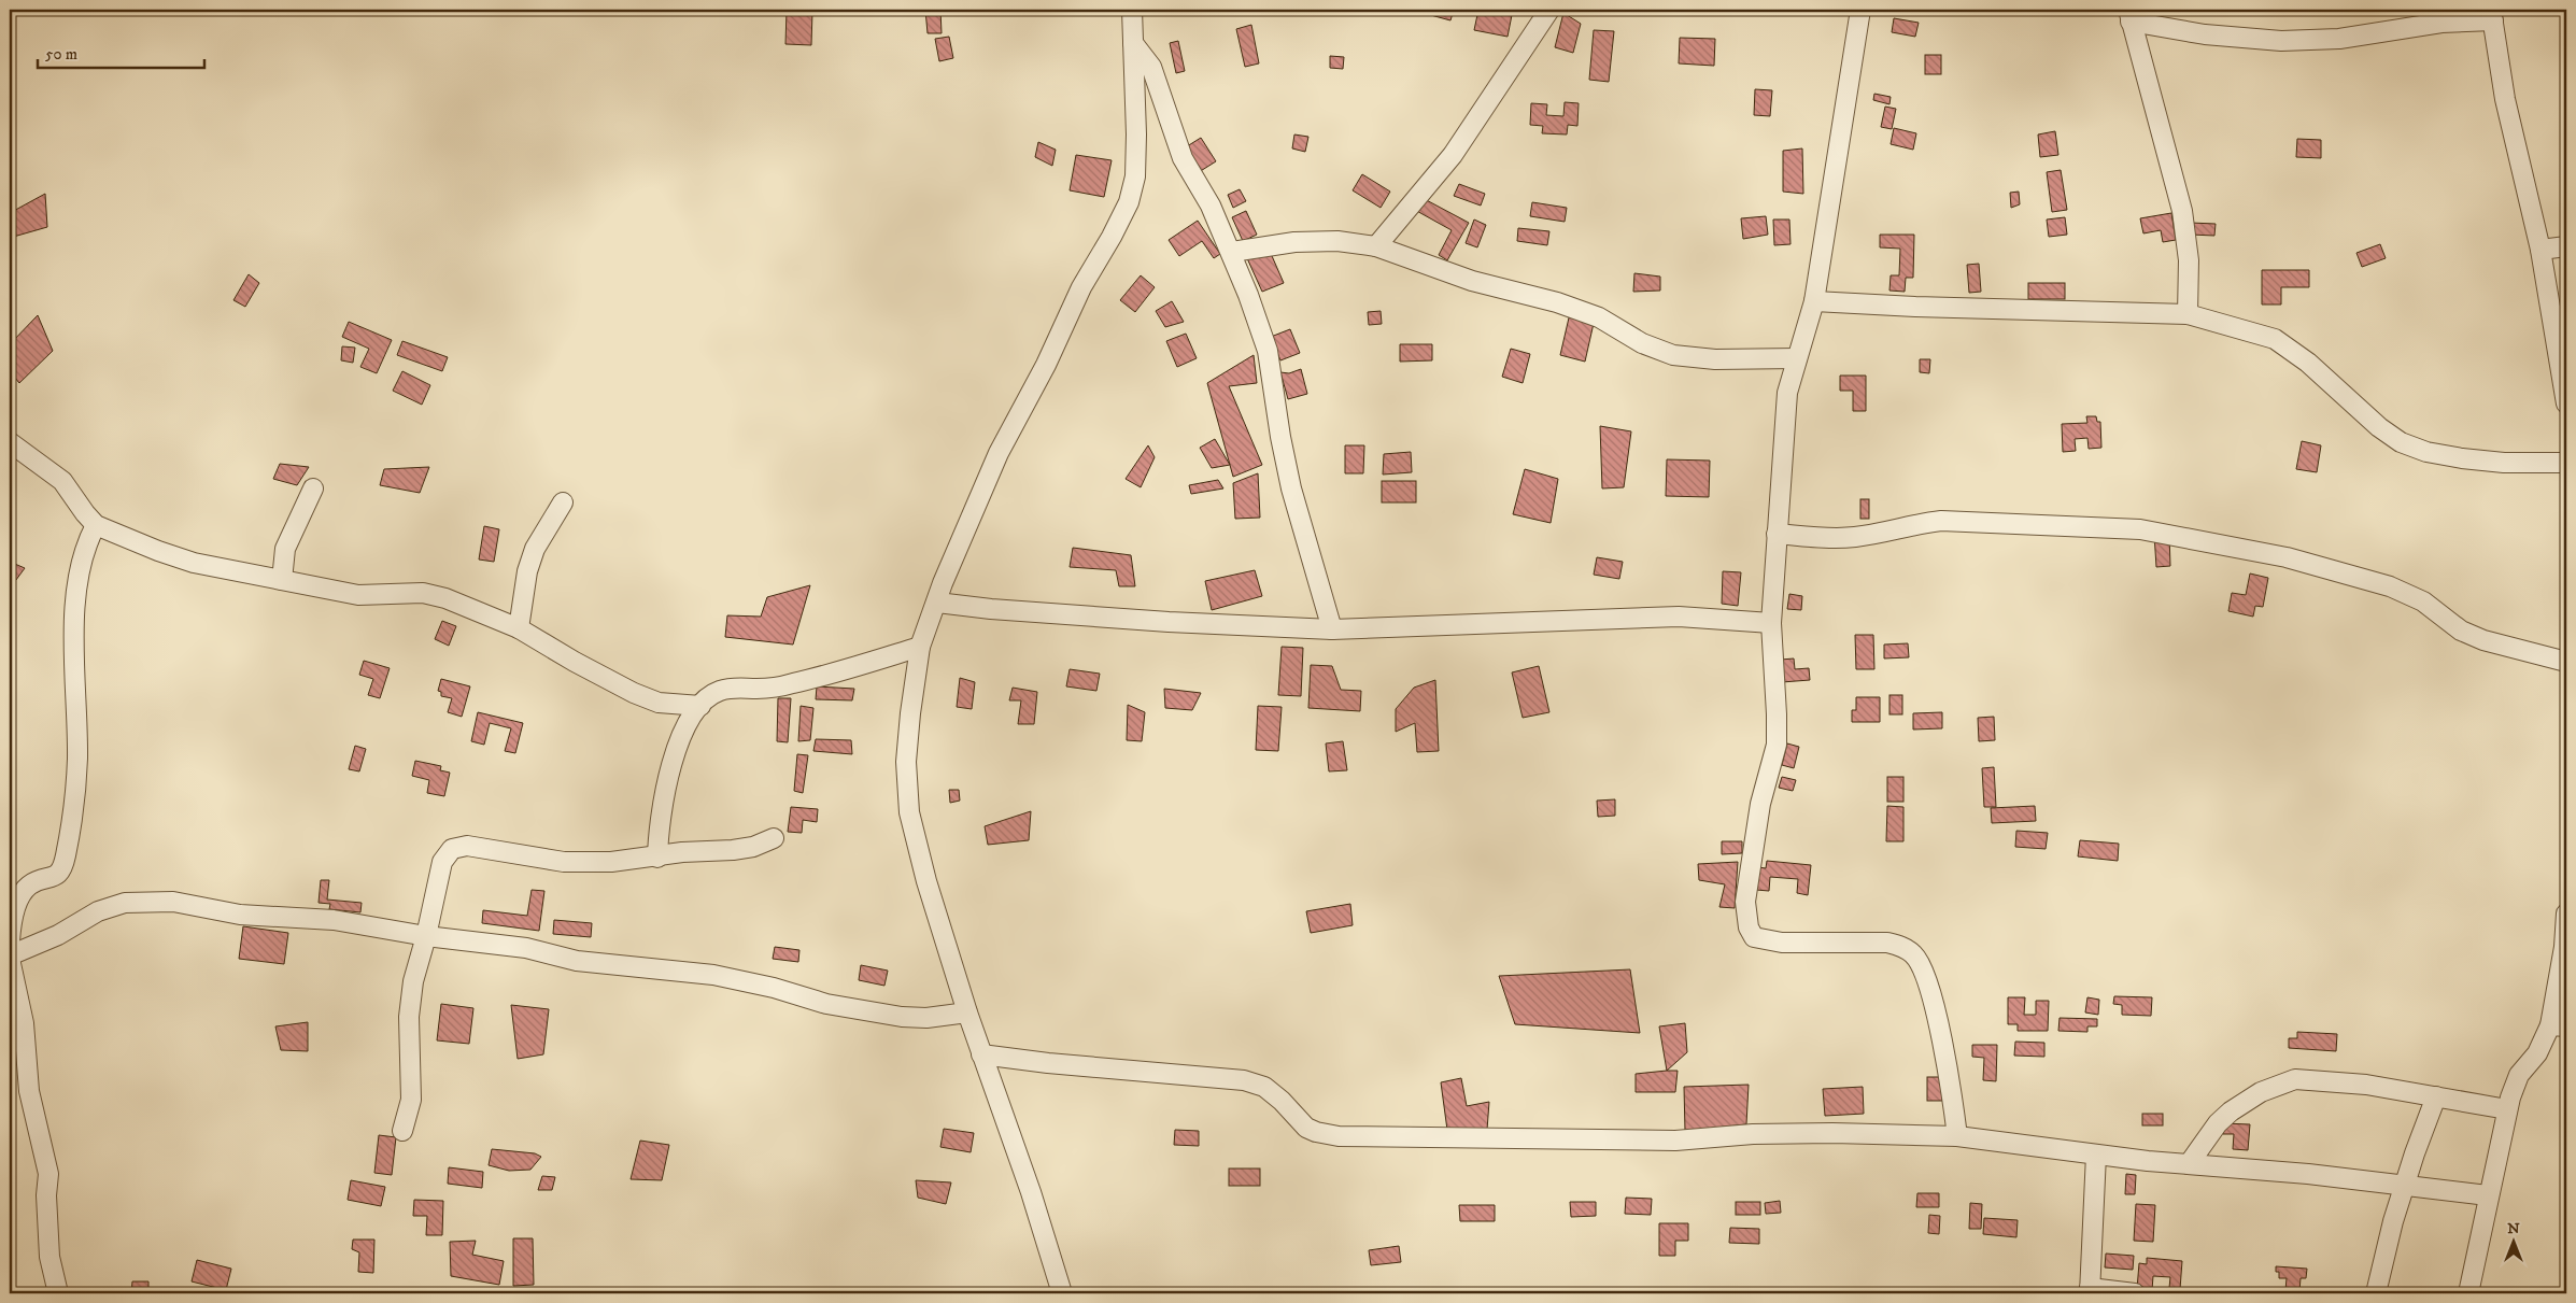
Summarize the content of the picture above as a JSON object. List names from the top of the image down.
{
  "scale_bar": "50 m",
  "north": "top"
}
